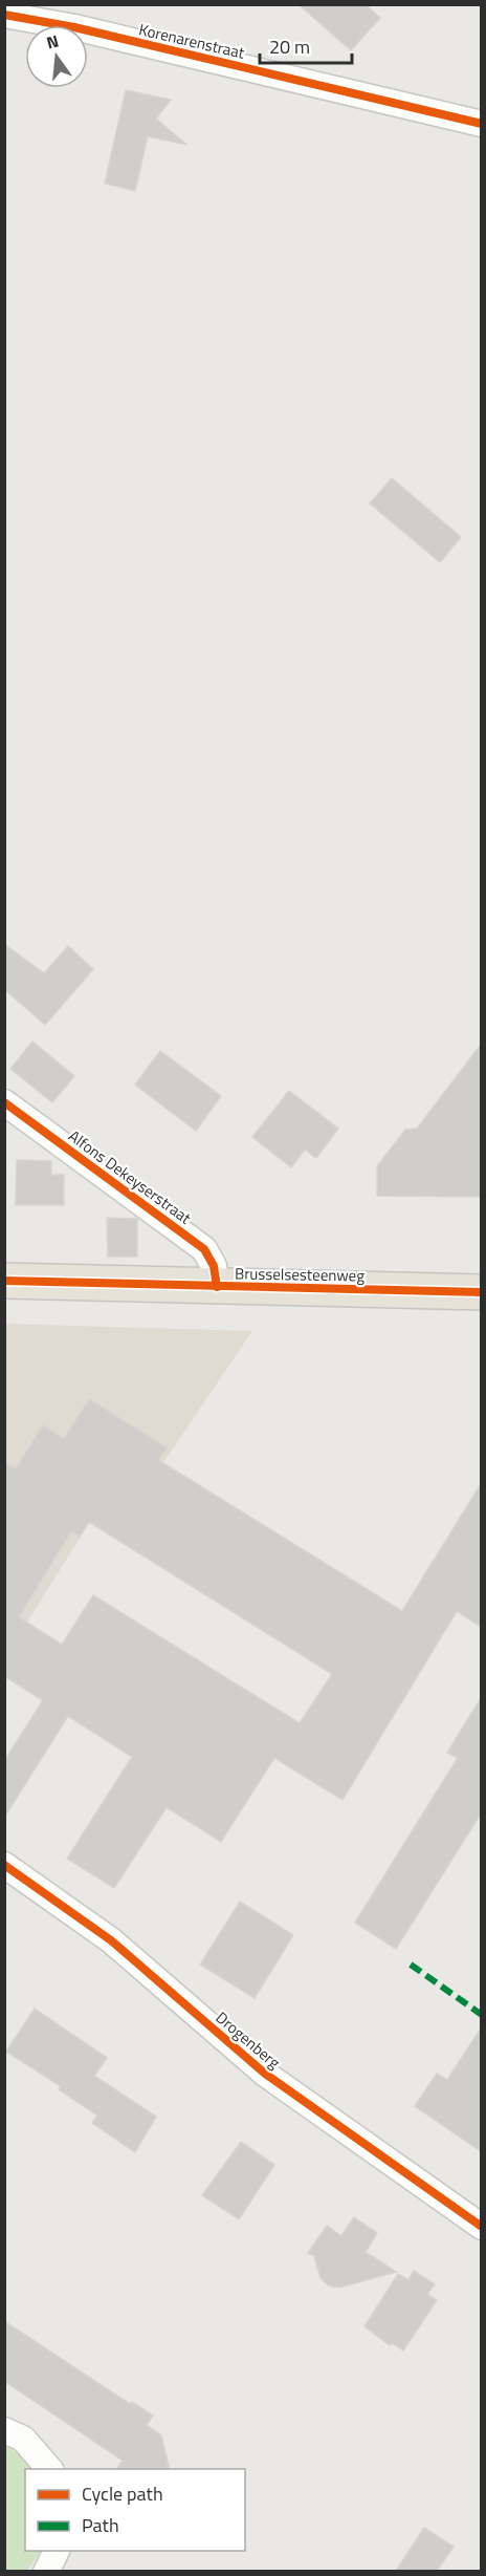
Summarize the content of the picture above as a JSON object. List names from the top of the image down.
{
  "streets": {
    "main road": ["Brusselsesteenweg"],
    "street": ["Korenarenstraat", "Alfons Dekeyserstraat", "Drogenberg"]
  },
  "crossings": [
    ["Alfons Dekeyserstraat", "Brusselsesteenweg"]
  ],
  "legend": ["Cycle path", "Path"],
  "scale_bar": "20 m",
  "north": "top"
}
